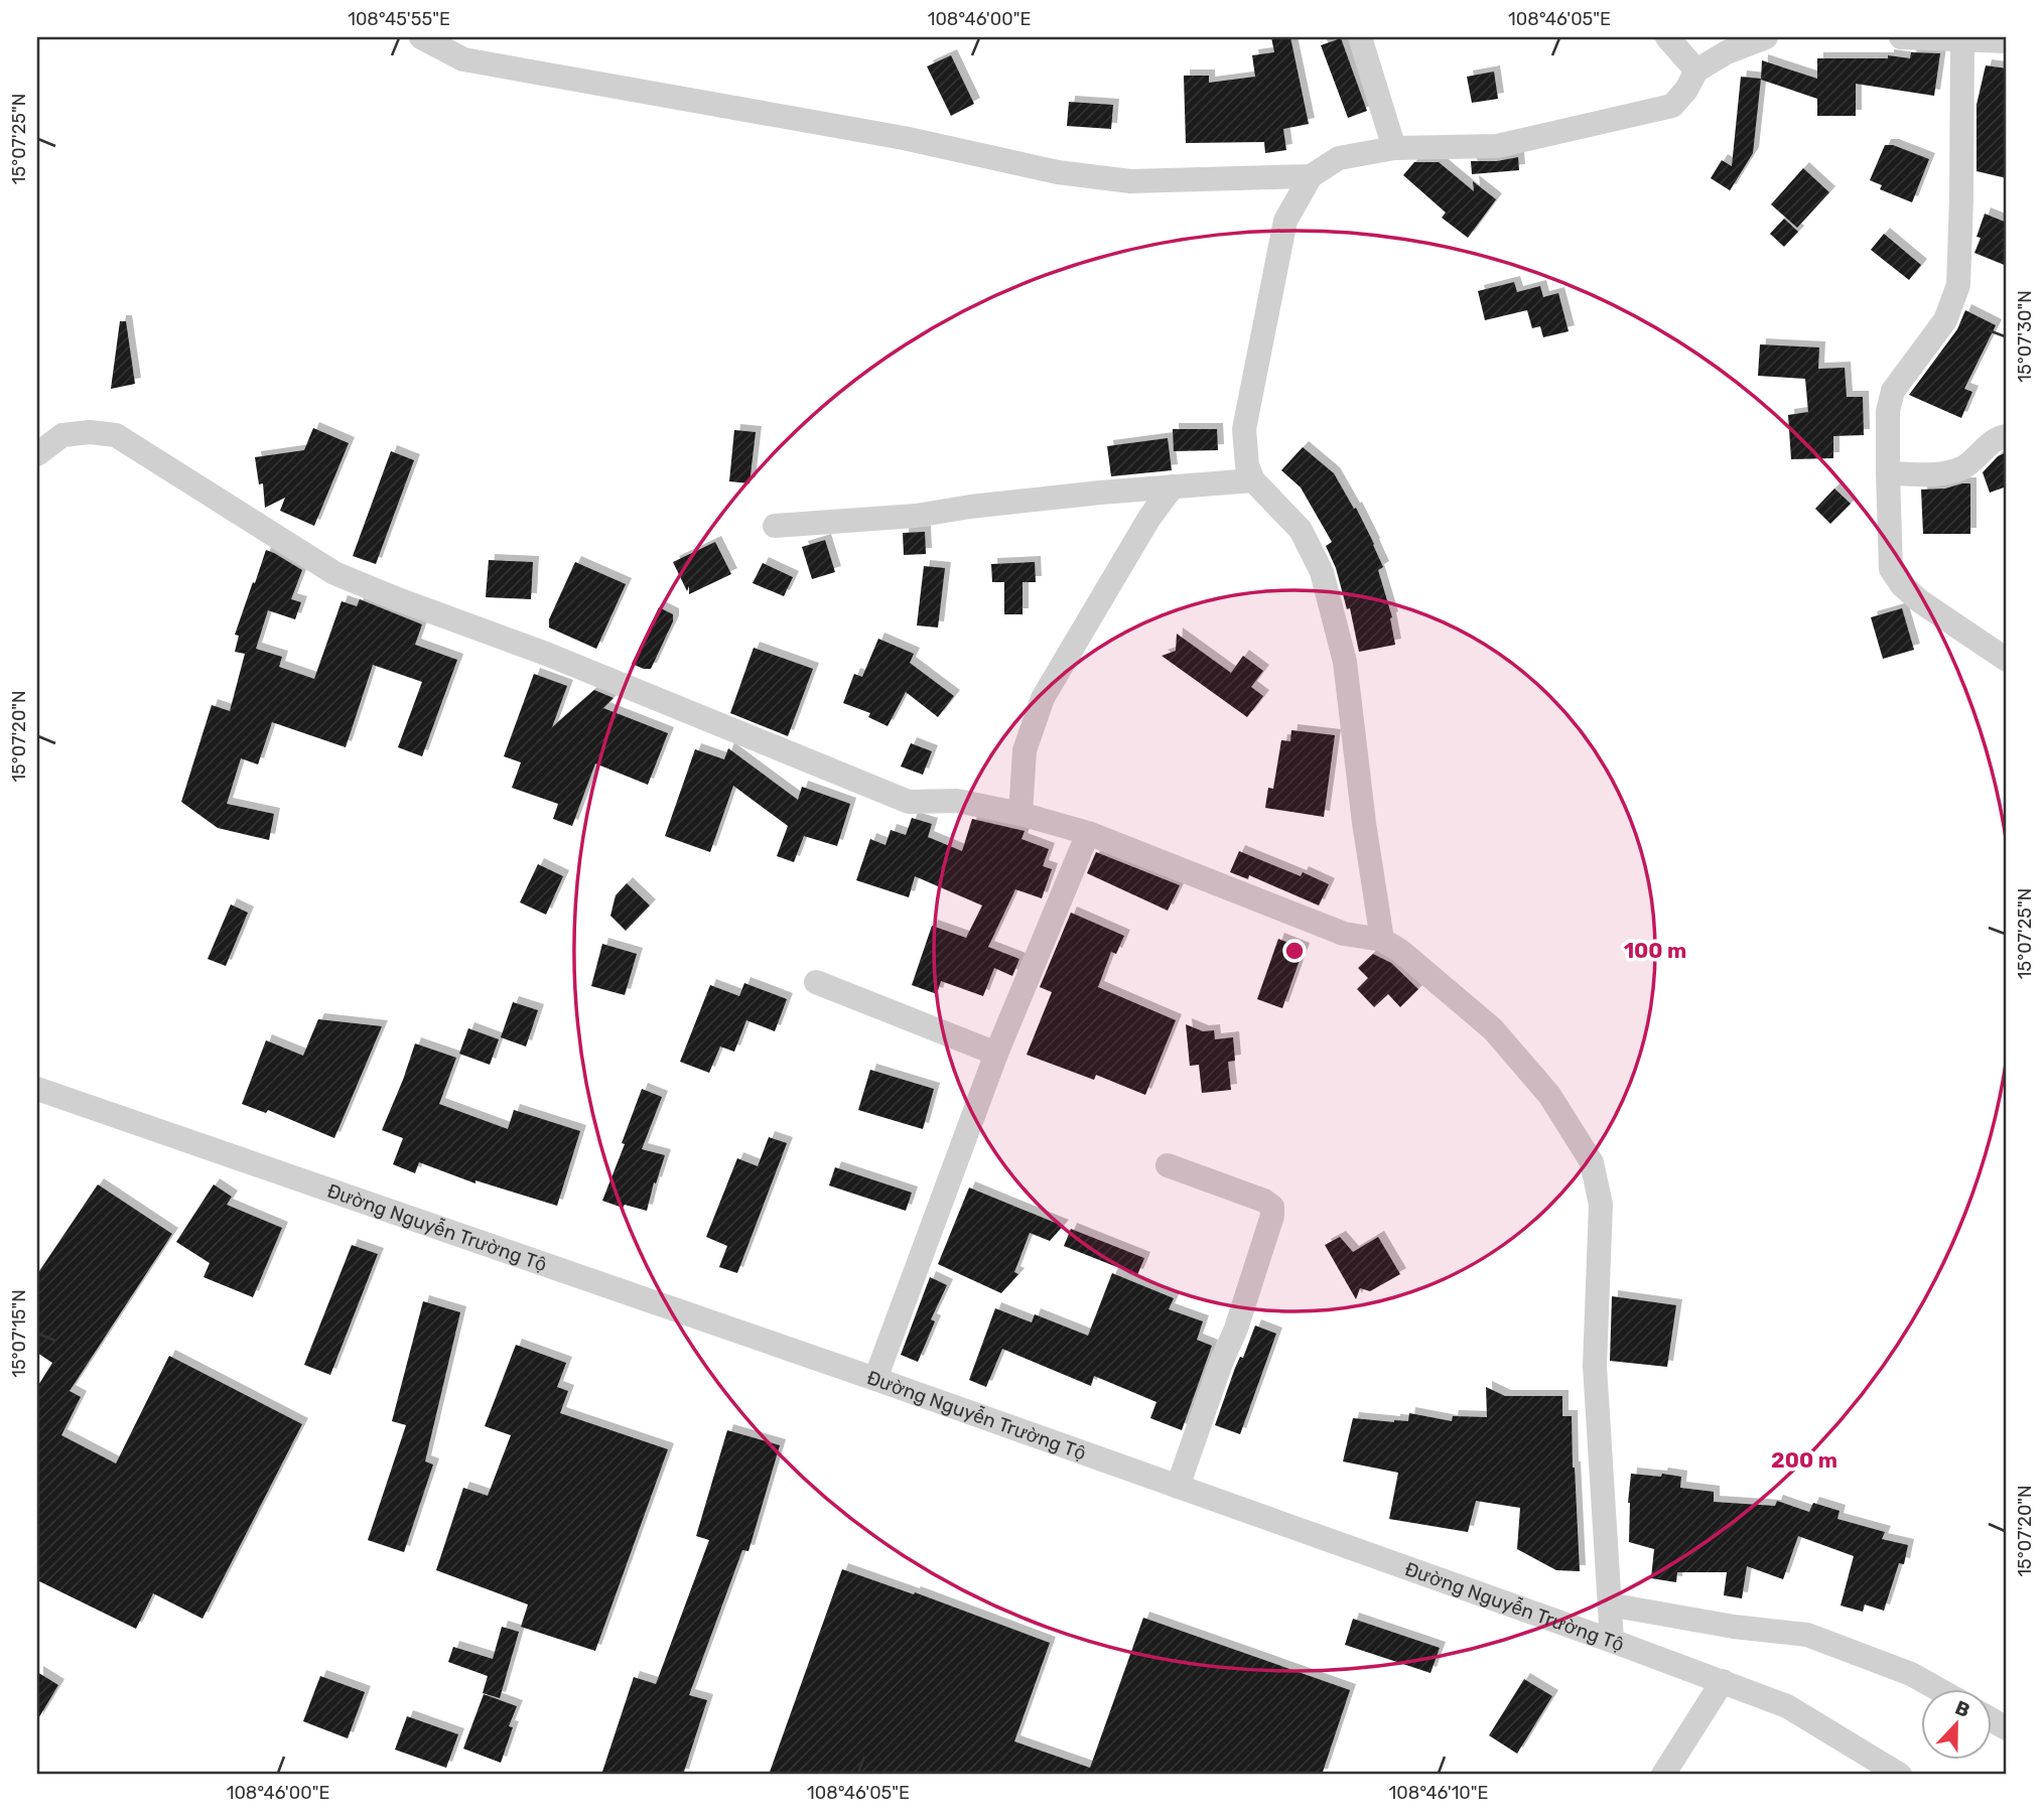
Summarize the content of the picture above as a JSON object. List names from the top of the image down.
{
  "streets": {
    "street": ["Đường Nguyễn Trường Tộ"]
  },
  "north": "top",
  "coordinates": [
    "108°45'55\"E",
    "108°46'00\"E",
    "108°46'05\"E",
    "15°07'25\"N",
    "15°07'30\"N",
    "15°07'20\"N",
    "15°07'15\"N",
    "108°46'10\"E"
  ],
  "rings": ["100 m", "200 m"]
}
